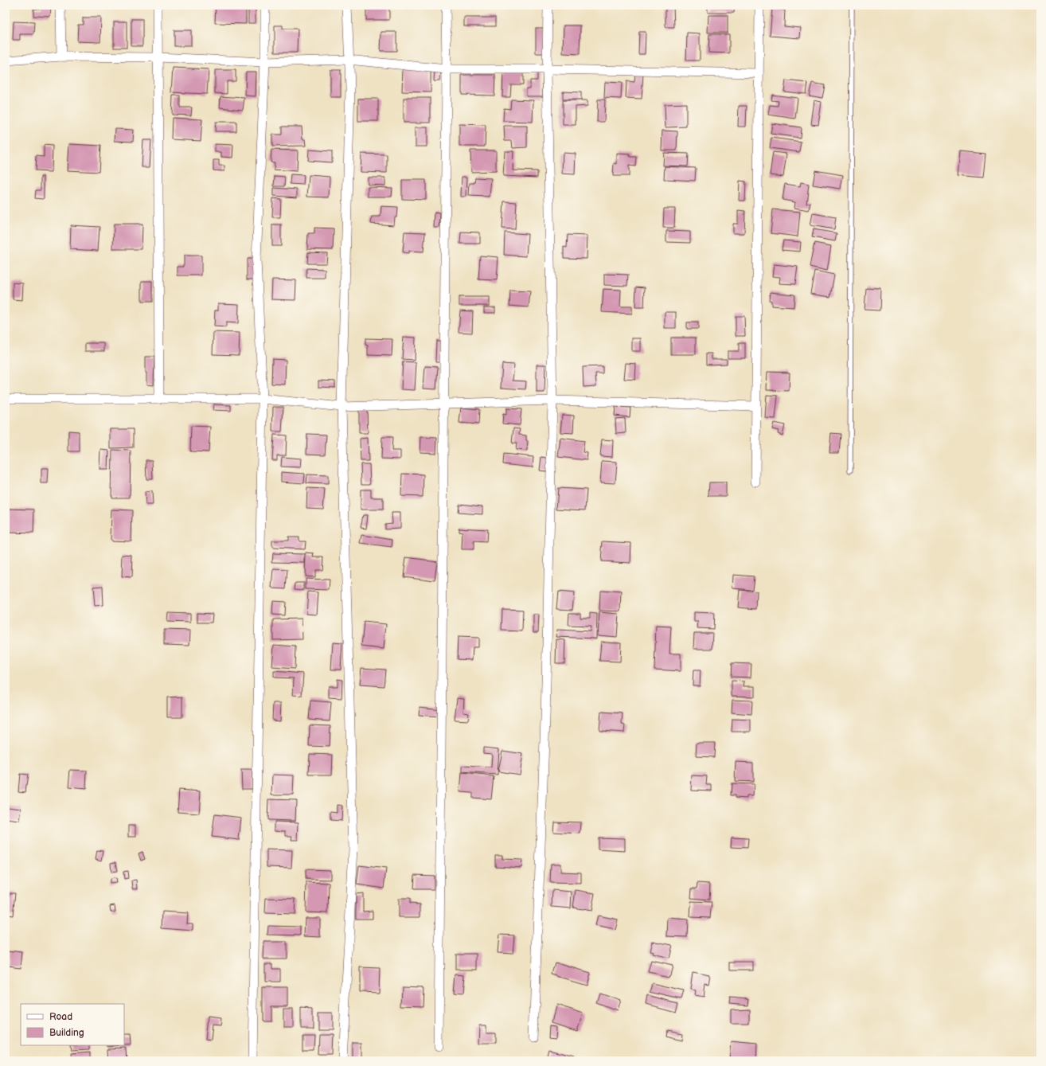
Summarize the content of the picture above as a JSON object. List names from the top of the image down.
{
  "legend": ["Road", "Building"]
}
